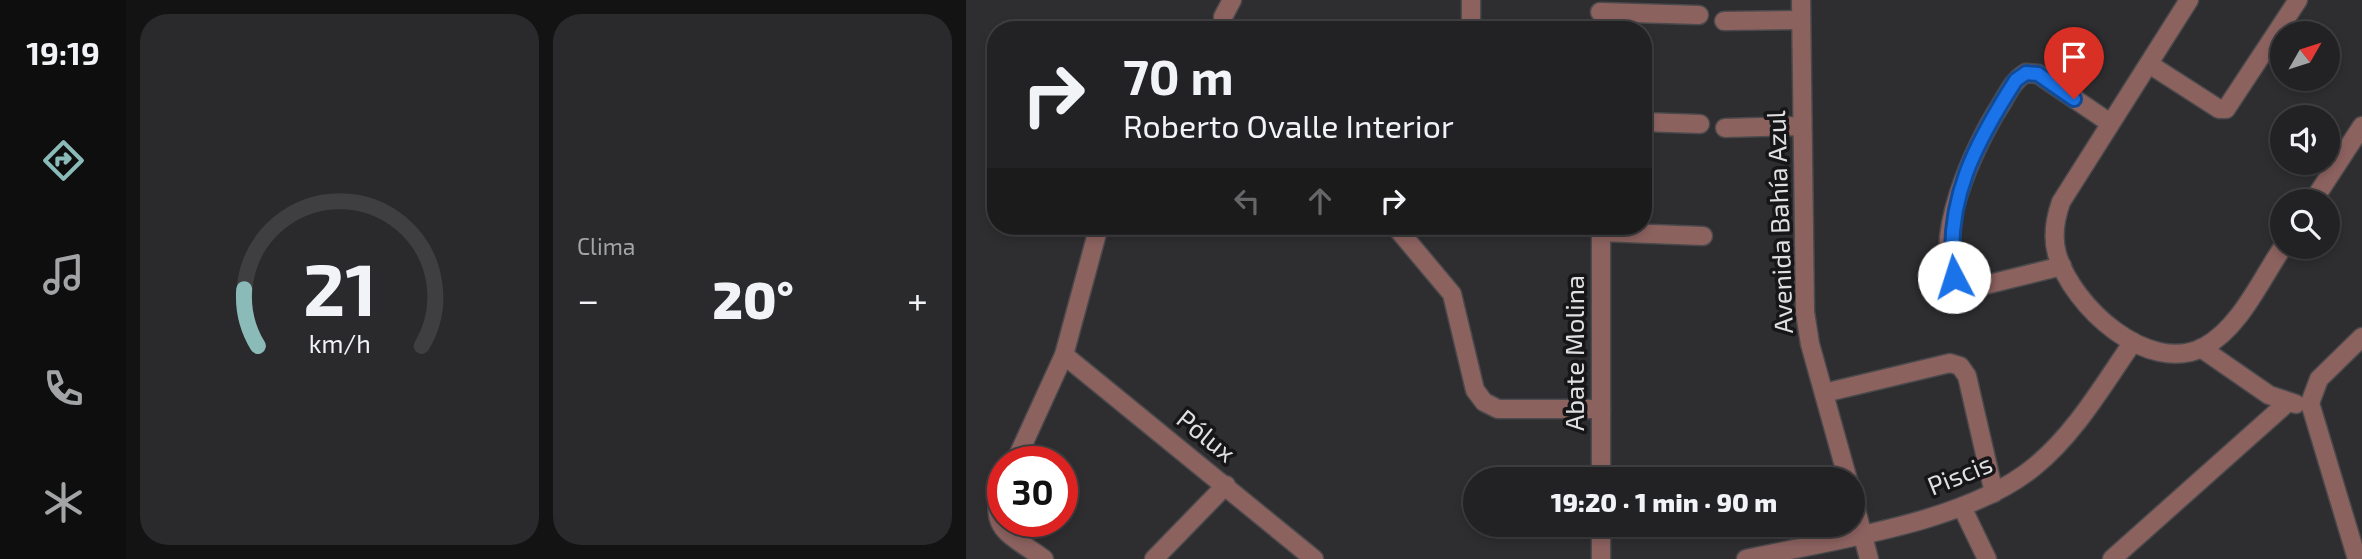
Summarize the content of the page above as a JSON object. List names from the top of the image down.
{
  "streets": {
    "street": [
      "Avenida Bahía Azul",
      "Abate Molina",
      "Pólux",
      "Piscis"
    ]
  },
  "north": "top right",
  "page": {
    "tabs": "19:19",
    "tile": "Clima",
    "turn": ["70 m", "Roberto Ovalle Interior"],
    "heat": ["−", "20°", "+"],
    "limit": "30",
    "trip": "19:20 · 1 min · 90 m",
    "gauge": ["21", "km/h"]
  }
}
